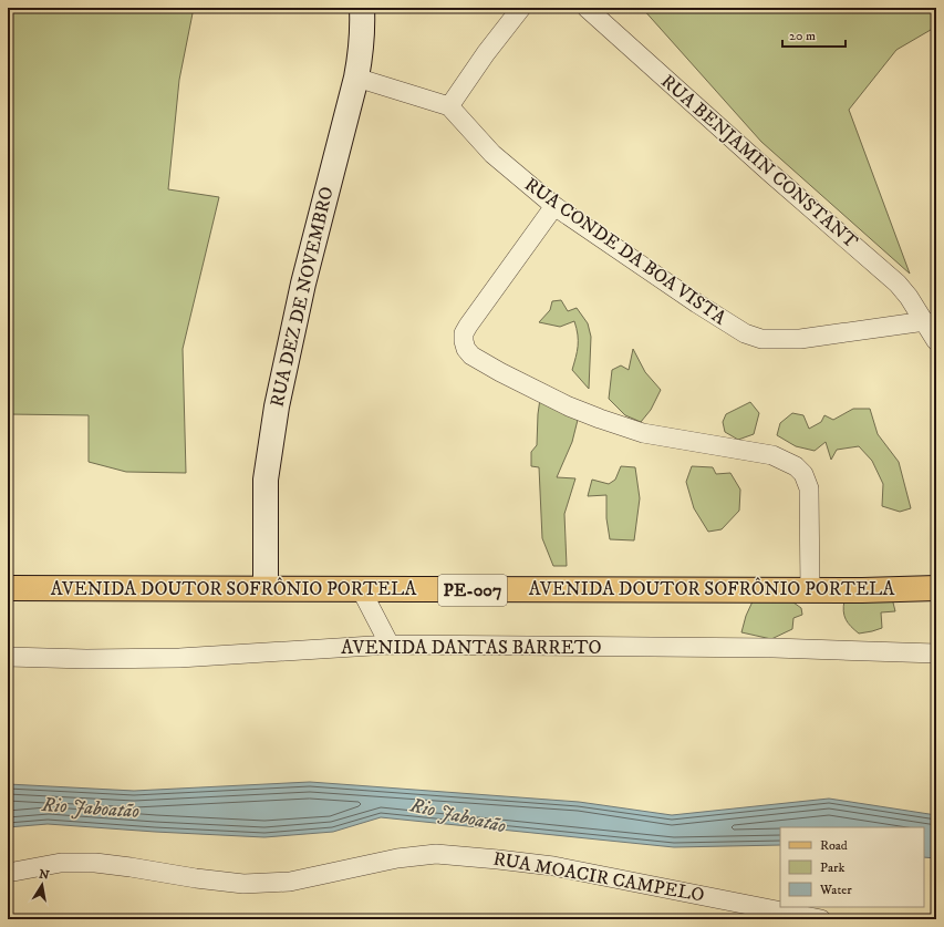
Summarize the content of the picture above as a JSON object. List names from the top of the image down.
{
  "streets": {
    "main road": ["RUA DEZ DE NOVEMBRO", "AVENIDA DOUTOR SOFRÔNIO PORTELA", "PE-007"],
    "street": [
      "RUA BENJAMIN CONSTANT",
      "RUA CONDE DA BOA VISTA",
      "AVENIDA DANTAS BARRETO",
      "RUA MOACIR CAMPELO"
    ]
  },
  "crossings": [
    ["RUA BENJAMIN CONSTANT", "RUA CONDE DA BOA VISTA"],
    ["RUA DEZ DE NOVEMBRO", "AVENIDA DOUTOR SOFRÔNIO PORTELA"]
  ],
  "water": ["Rio Jaboatão"],
  "legend": ["Road", "Park", "Water"],
  "scale_bar": "20 m",
  "north": "top"
}
